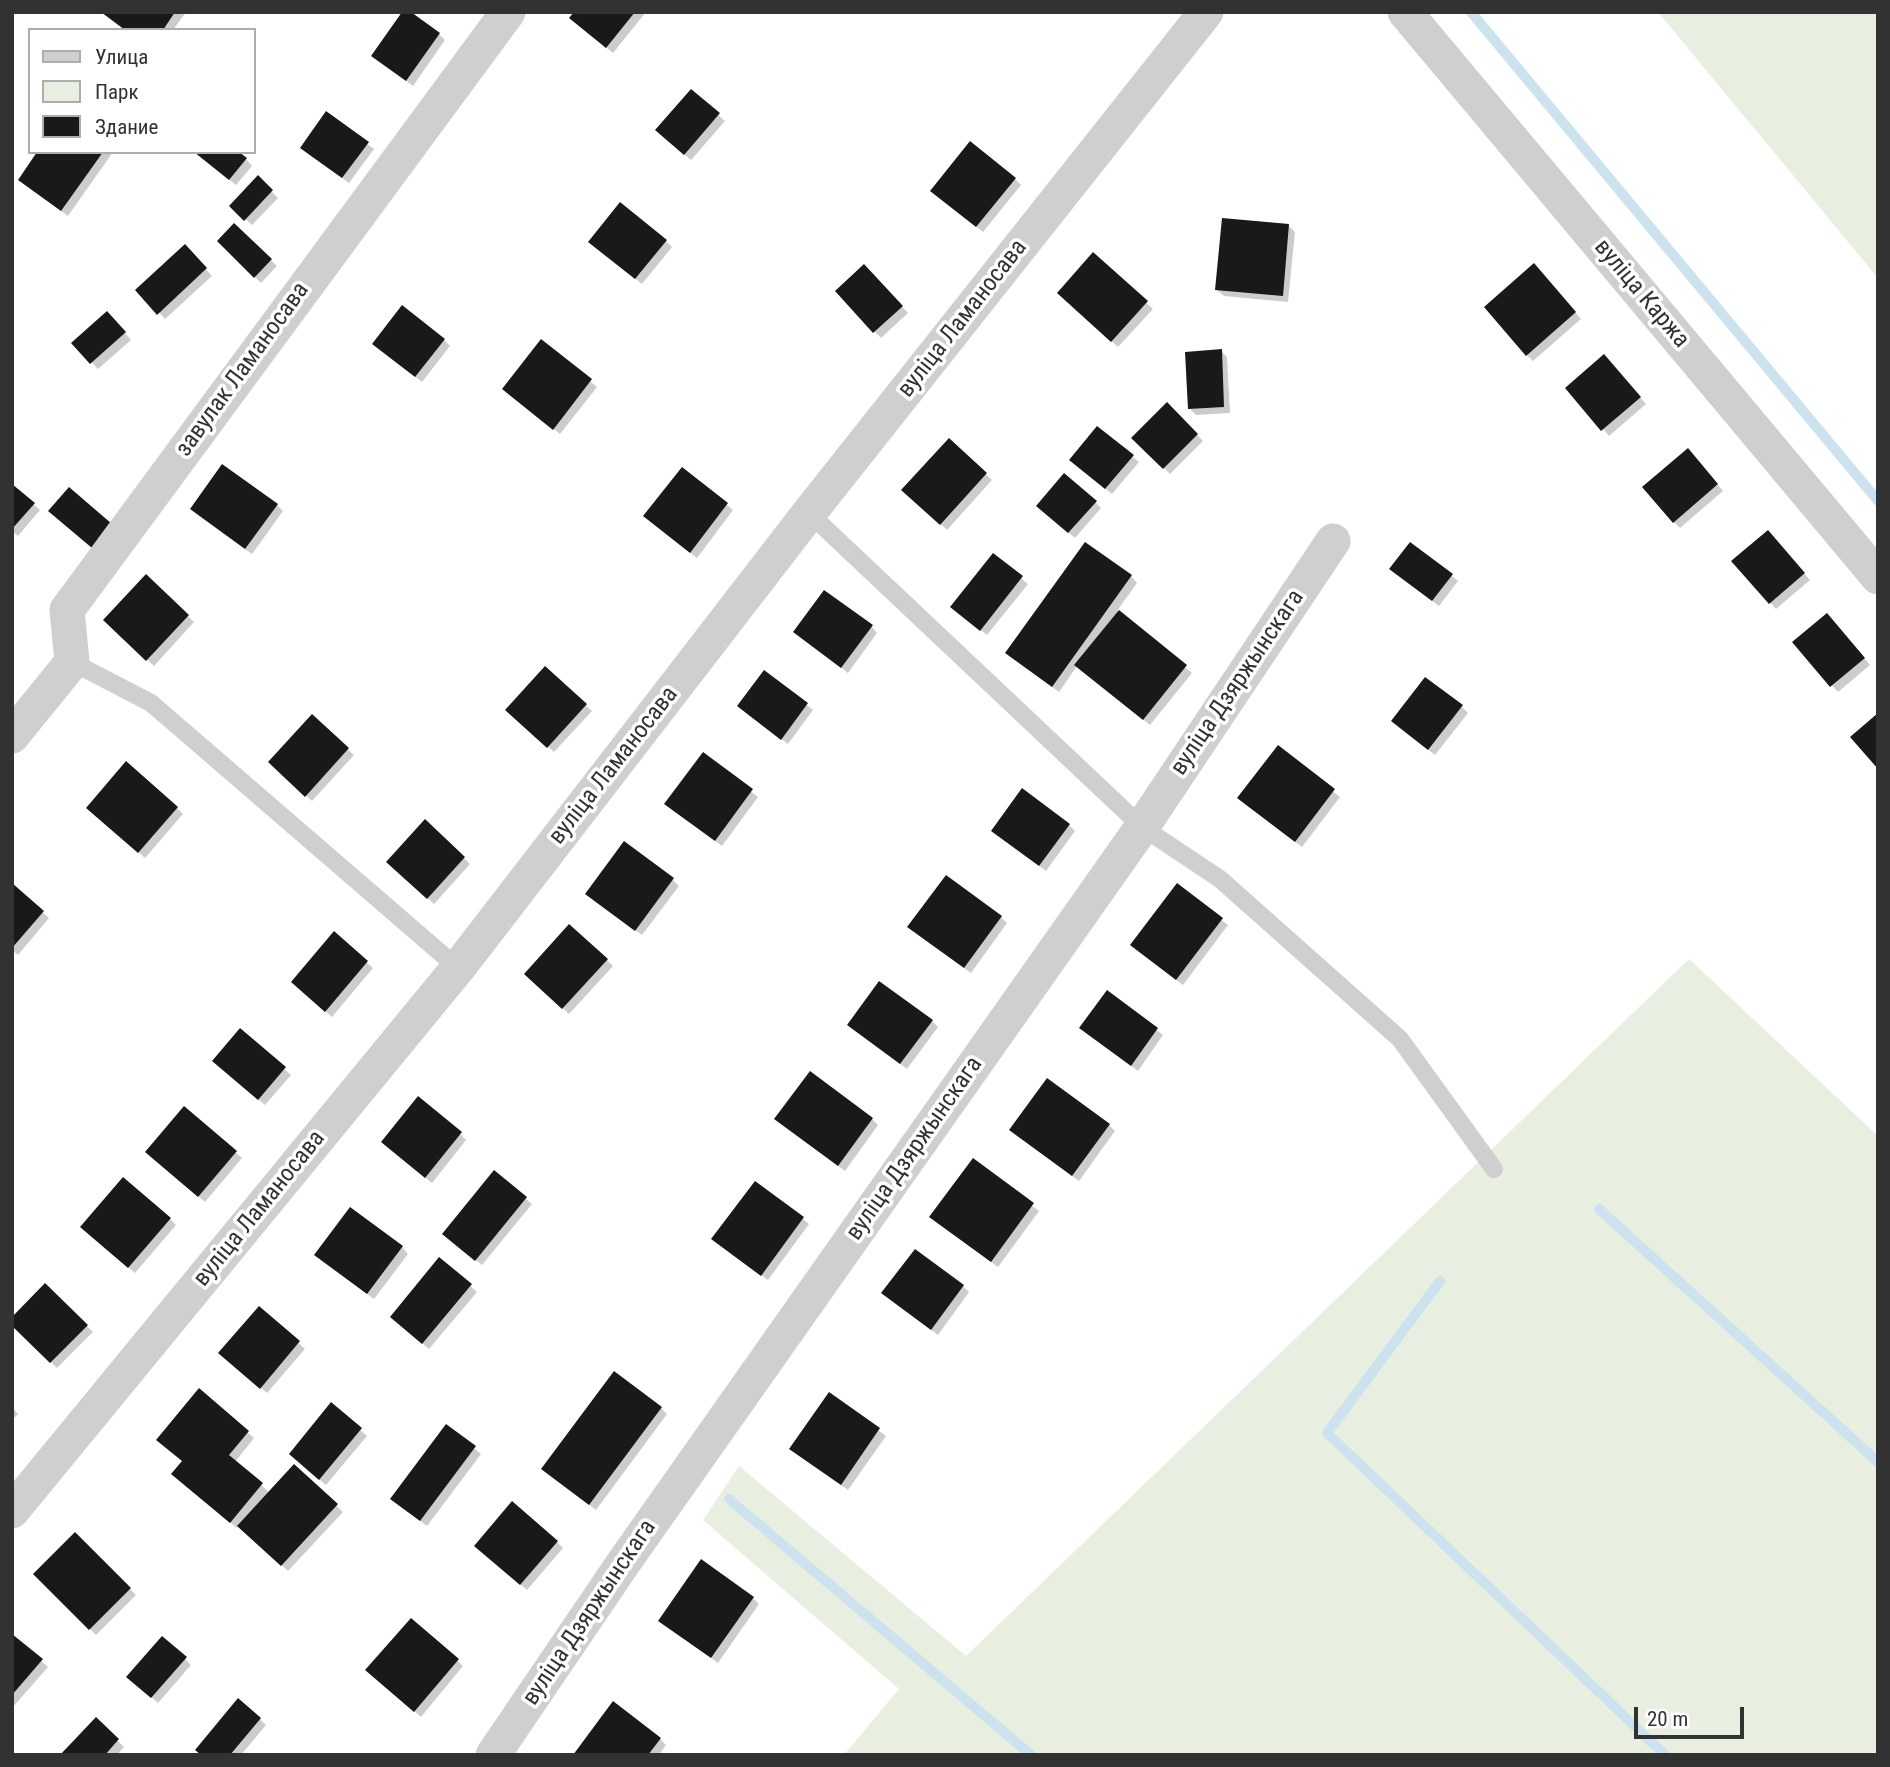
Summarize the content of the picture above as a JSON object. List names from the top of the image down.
{
  "streets": {
    "street": [
      "вуліца Каржа",
      "вуліца Ламаносава",
      "завулак Ламаносава",
      "вуліца Дзяржынскага"
    ]
  },
  "legend": ["Улица", "Парк", "Здание"],
  "scale_bar": "20 m"
}
